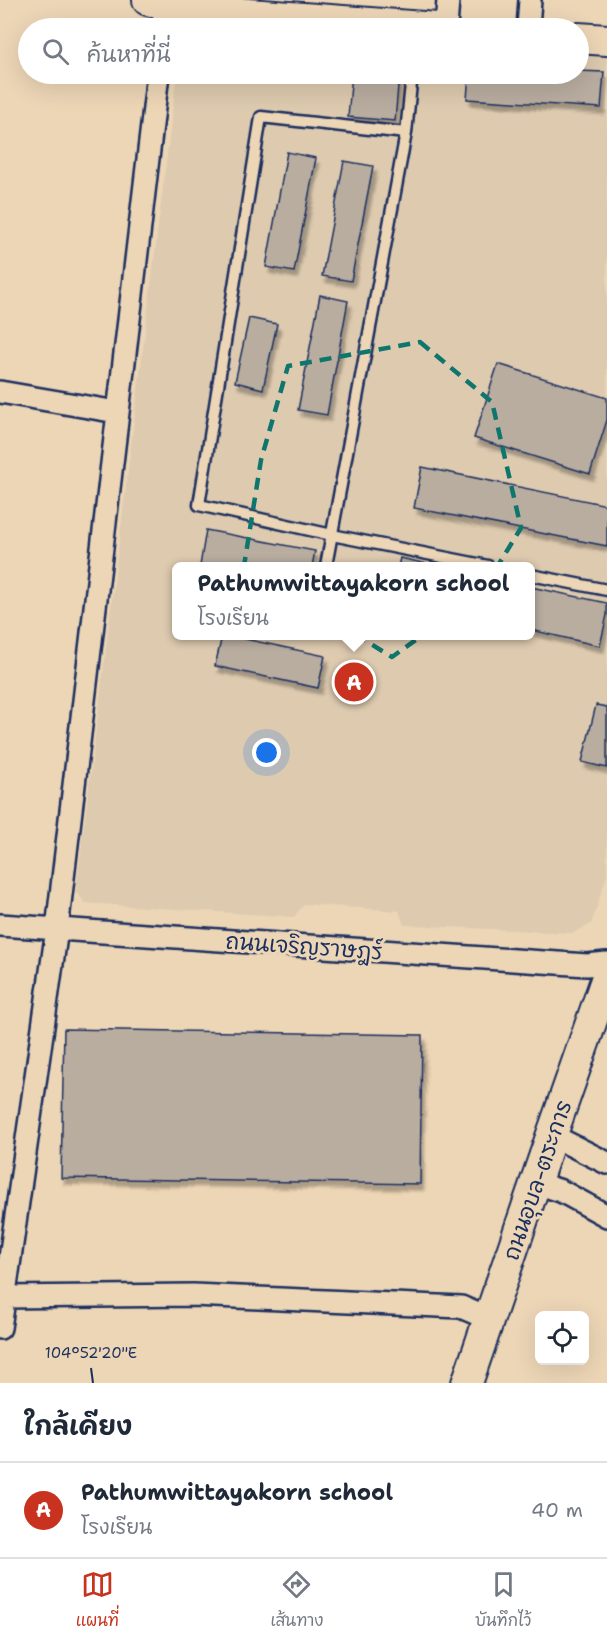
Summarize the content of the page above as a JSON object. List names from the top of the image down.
{
  "streets": {
    "main road": ["ถนนอุบล-ตระการ"],
    "street": ["ถนนเจริญราษฎร์"]
  },
  "page": {
    "search": "ค้นหาที่นี่",
    "popup": ["Pathumwittayakorn school", "โรงเรียน"],
    "pins": "A",
    "heading": "ใกล้เคียง",
    "list": [
      {
        "mark": "A",
        "name": "Pathumwittayakorn school",
        "note": "โรงเรียน",
        "value": "40 m"
      }
    ],
    "nav": ["แผนที่", "เส้นทาง", "บันทึกไว้"]
  },
  "coordinates": ["104°52'20\"E"]
}
